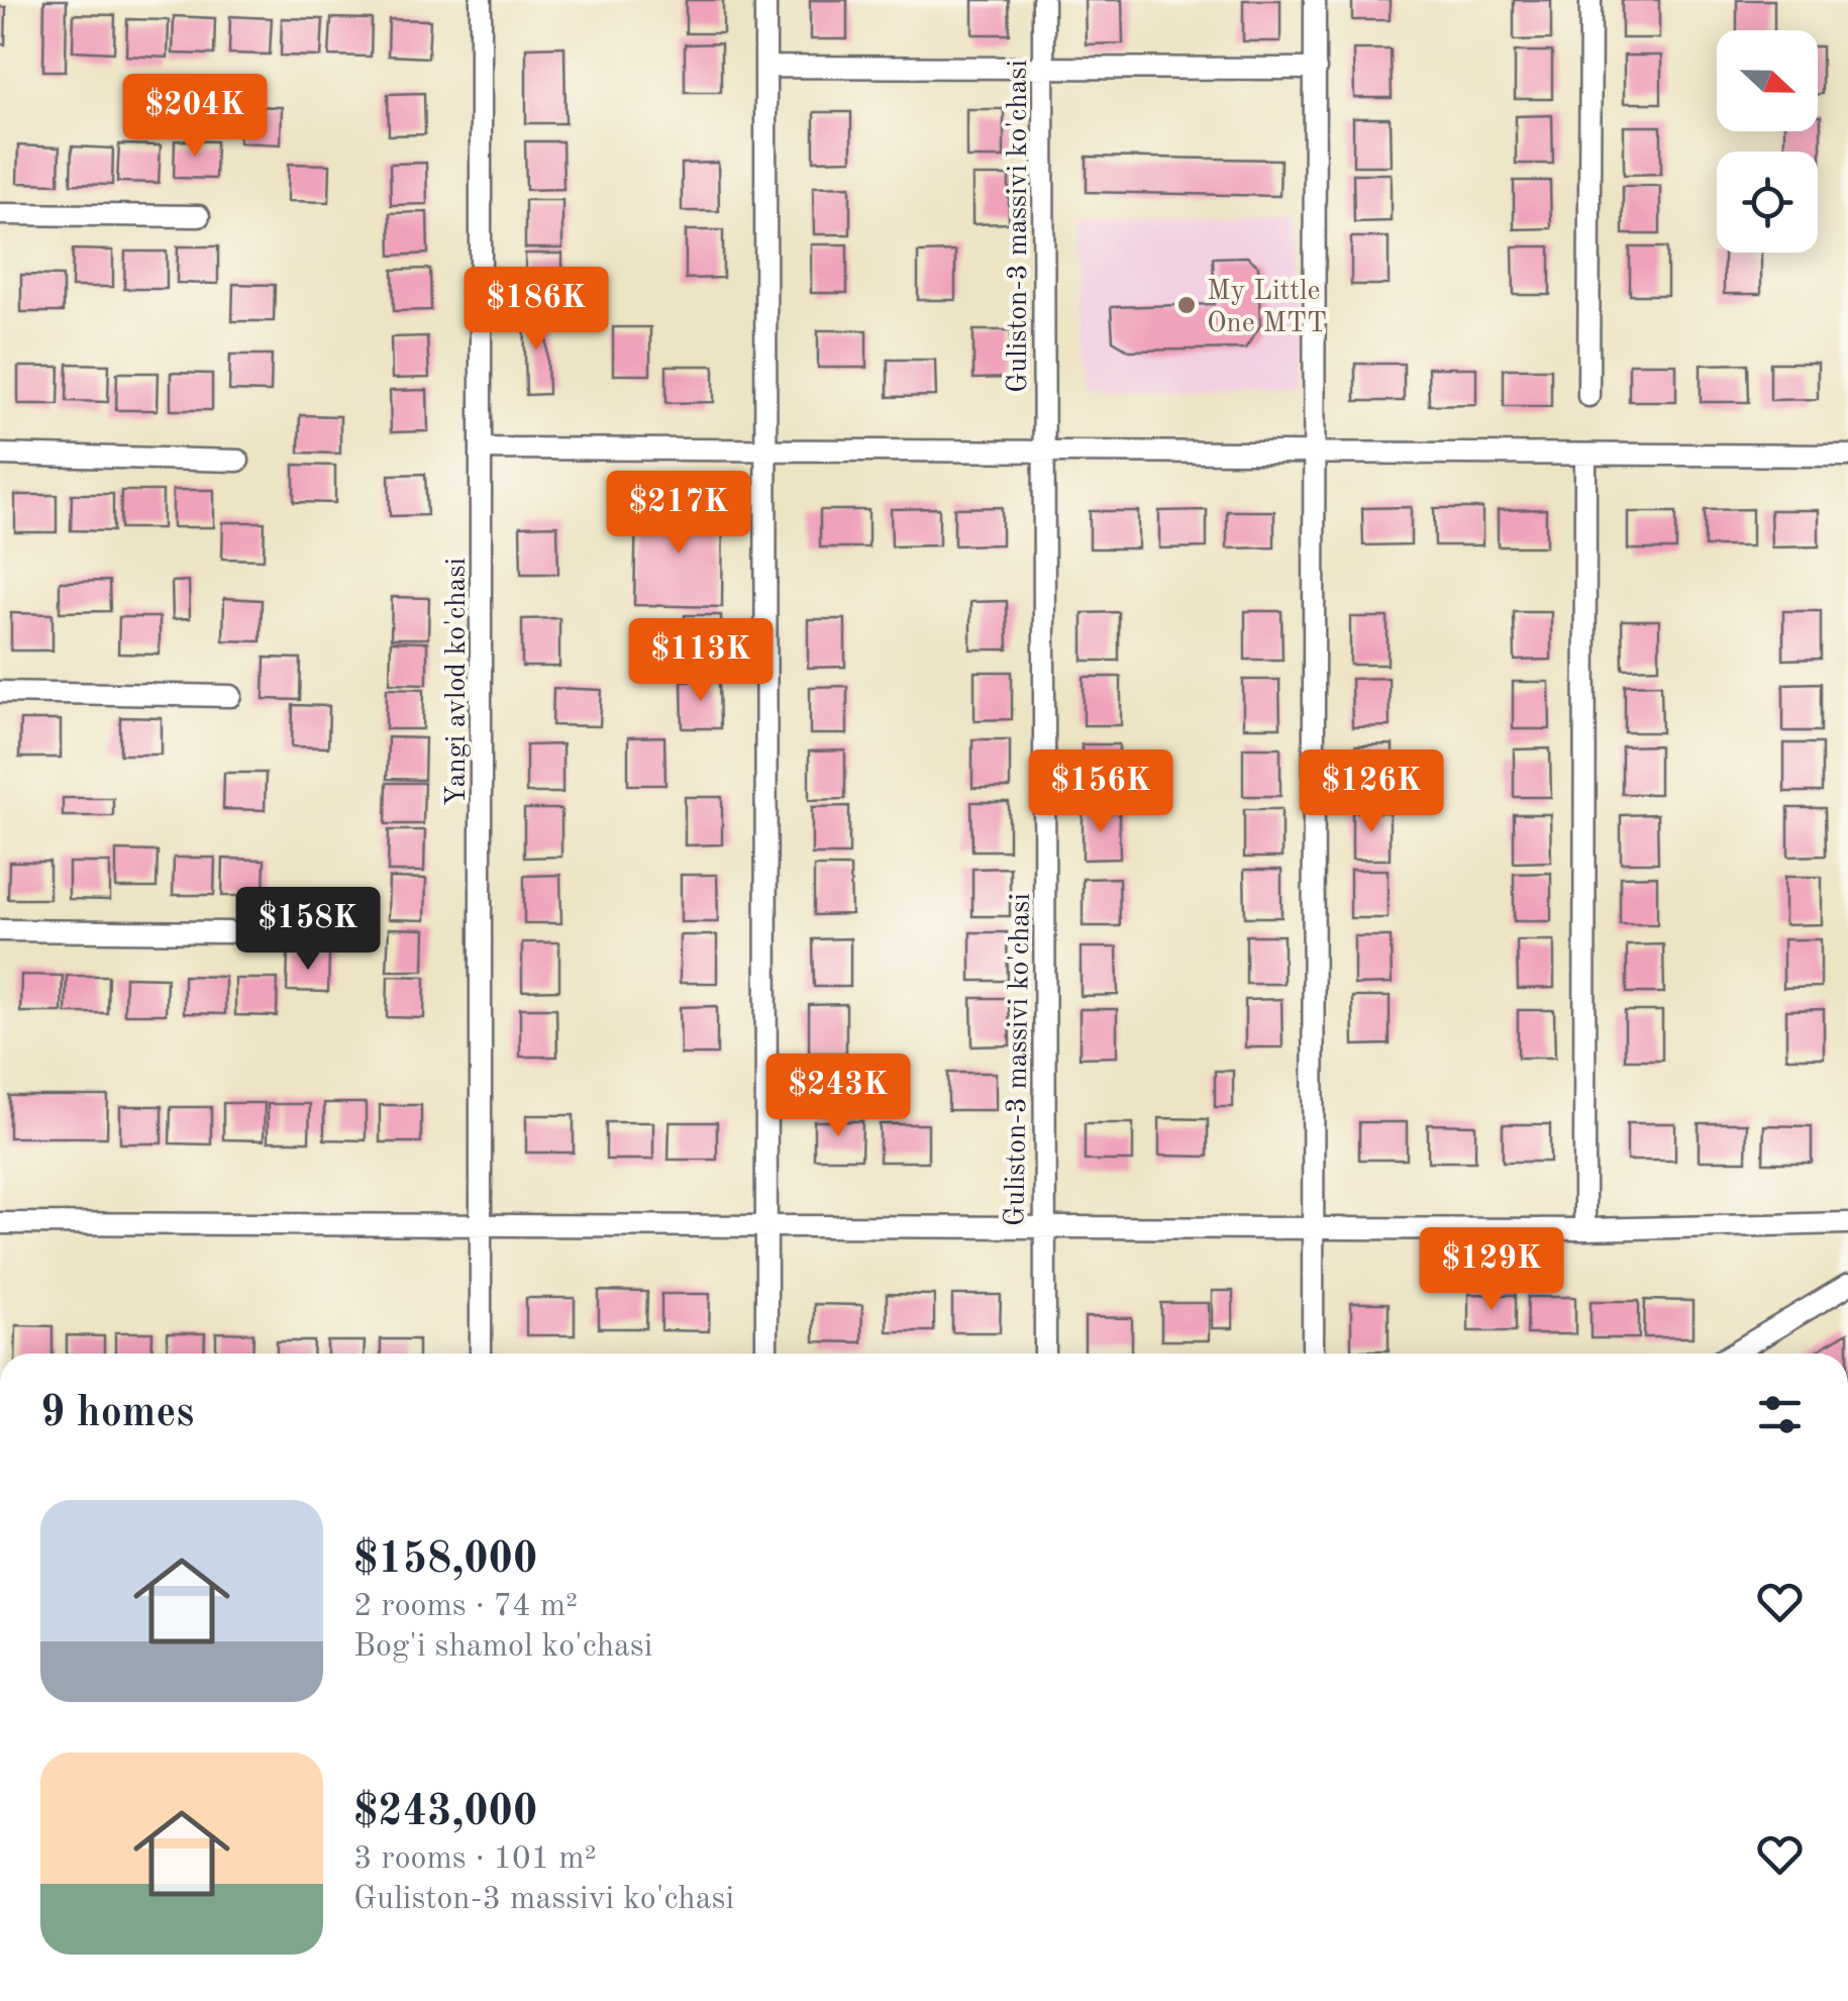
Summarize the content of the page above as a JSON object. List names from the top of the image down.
{
  "streets": {
    "street": ["Guliston-3 massivi ko'chasi", "Yangi avlod ko'chasi"]
  },
  "places": ["My Little One MTT"],
  "north": "right",
  "page": {
    "price": [
      "$204K",
      "$186K",
      "$217K",
      "$113K",
      "$156K",
      "$126K",
      "$158K",
      "$243K",
      "$129K"
    ],
    "heading": "9 homes",
    "list": [
      {
        "name": "$158,000",
        "note": "2 rooms · 74 m² · Bog'i shamol ko'chasi"
      },
      {
        "name": "$243,000",
        "note": "3 rooms · 101 m² · Guliston-3 massivi ko'chasi"
      }
    ]
  }
}
